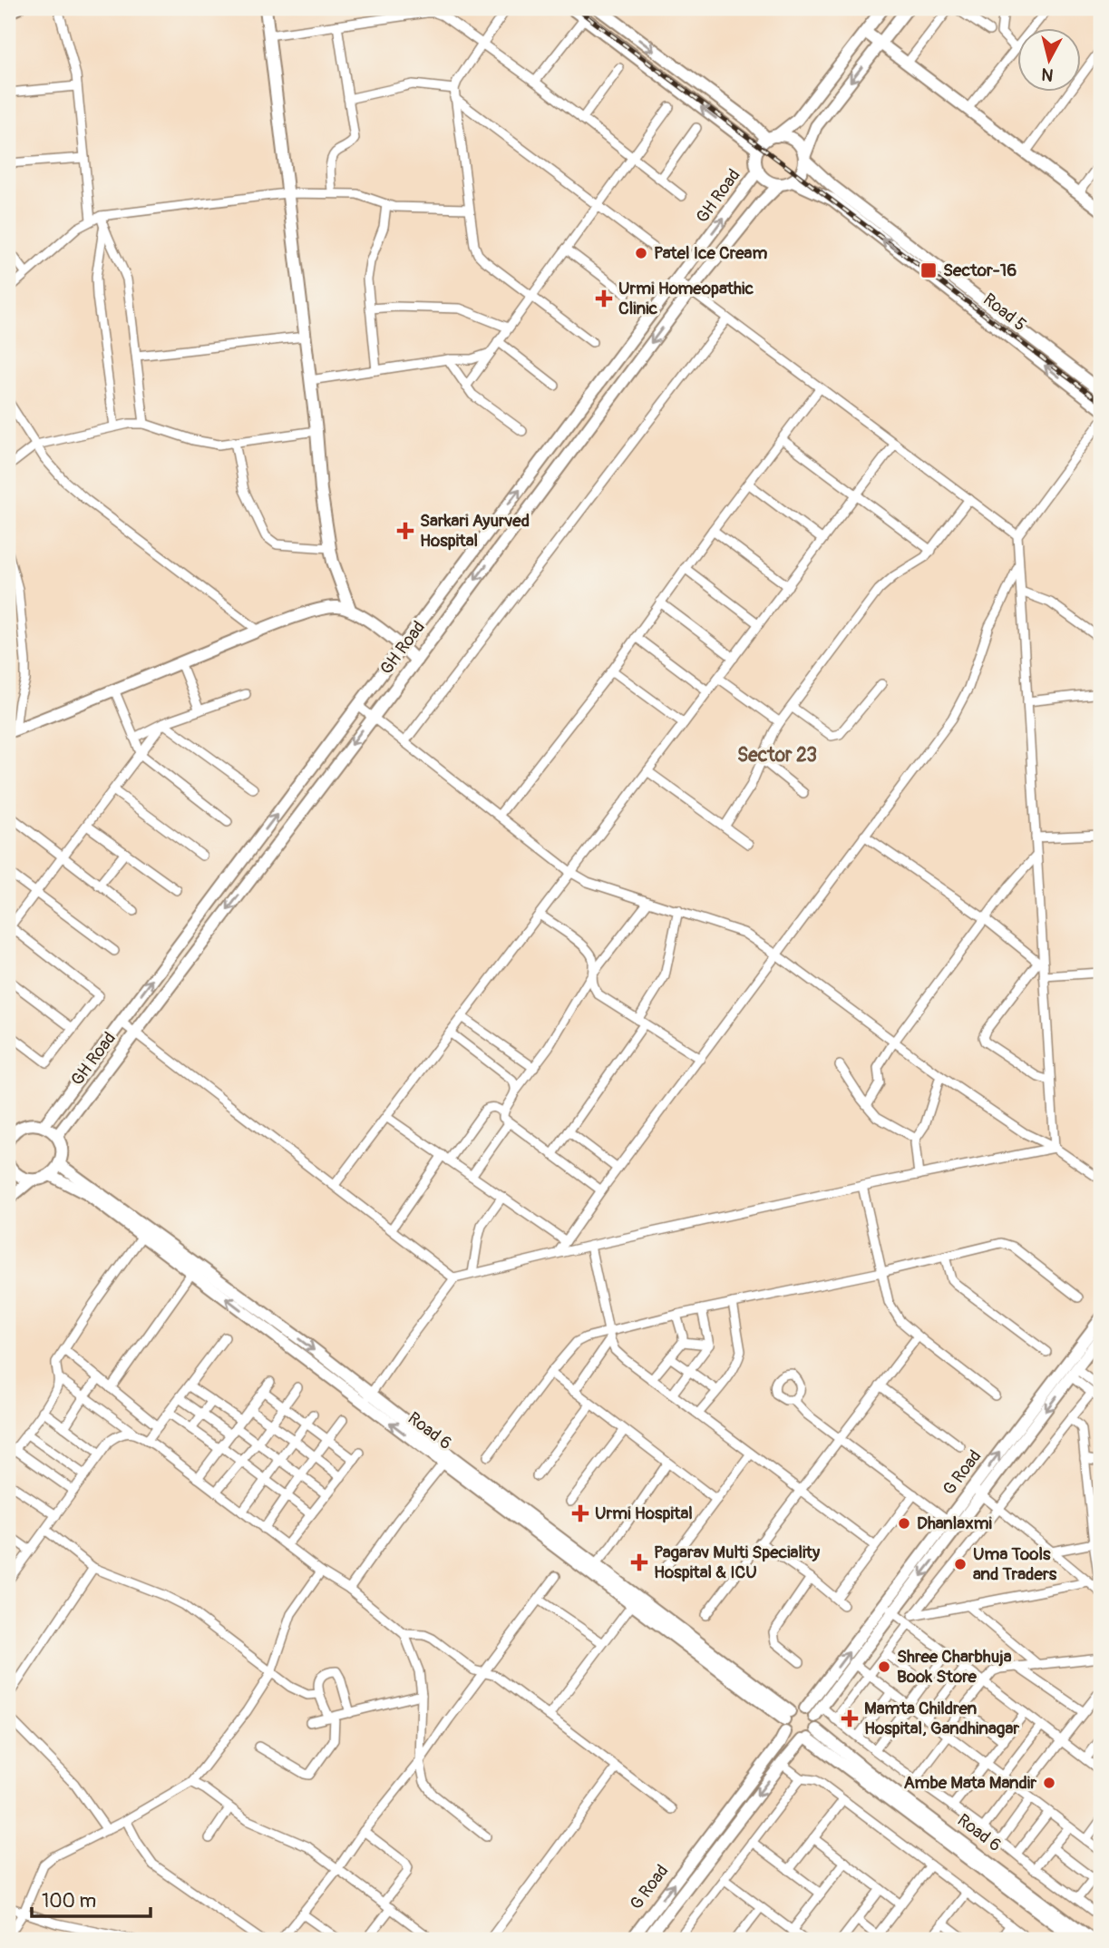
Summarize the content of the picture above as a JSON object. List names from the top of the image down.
{
  "streets": {
    "street": [
      "GH Road",
      "Road 5",
      "Road 6",
      "G Road"
    ]
  },
  "crossings": [
    ["GH Road", "Road 5"],
    ["Road 6", "G Road"]
  ],
  "districts": ["Sector 23"],
  "places": {
    "other": [
      "Patel Ice Cream",
      "Dhanlaxmi",
      "Uma Tools and Traders",
      "Shree Charbhuja Book Store",
      "Ambe Mata Mandir"
    ],
    "transit": ["Sector-16"],
    "health": [
      "Urmi Homeopathic Clinic",
      "Sarkari Ayurved Hospital",
      "Urmi Hospital",
      "Pagarav Multi Speciality Hospital & ICU",
      "Mamta Children Hospital, Gandhinagar"
    ]
  },
  "scale_bar": "100 m",
  "north": "bottom"
}
